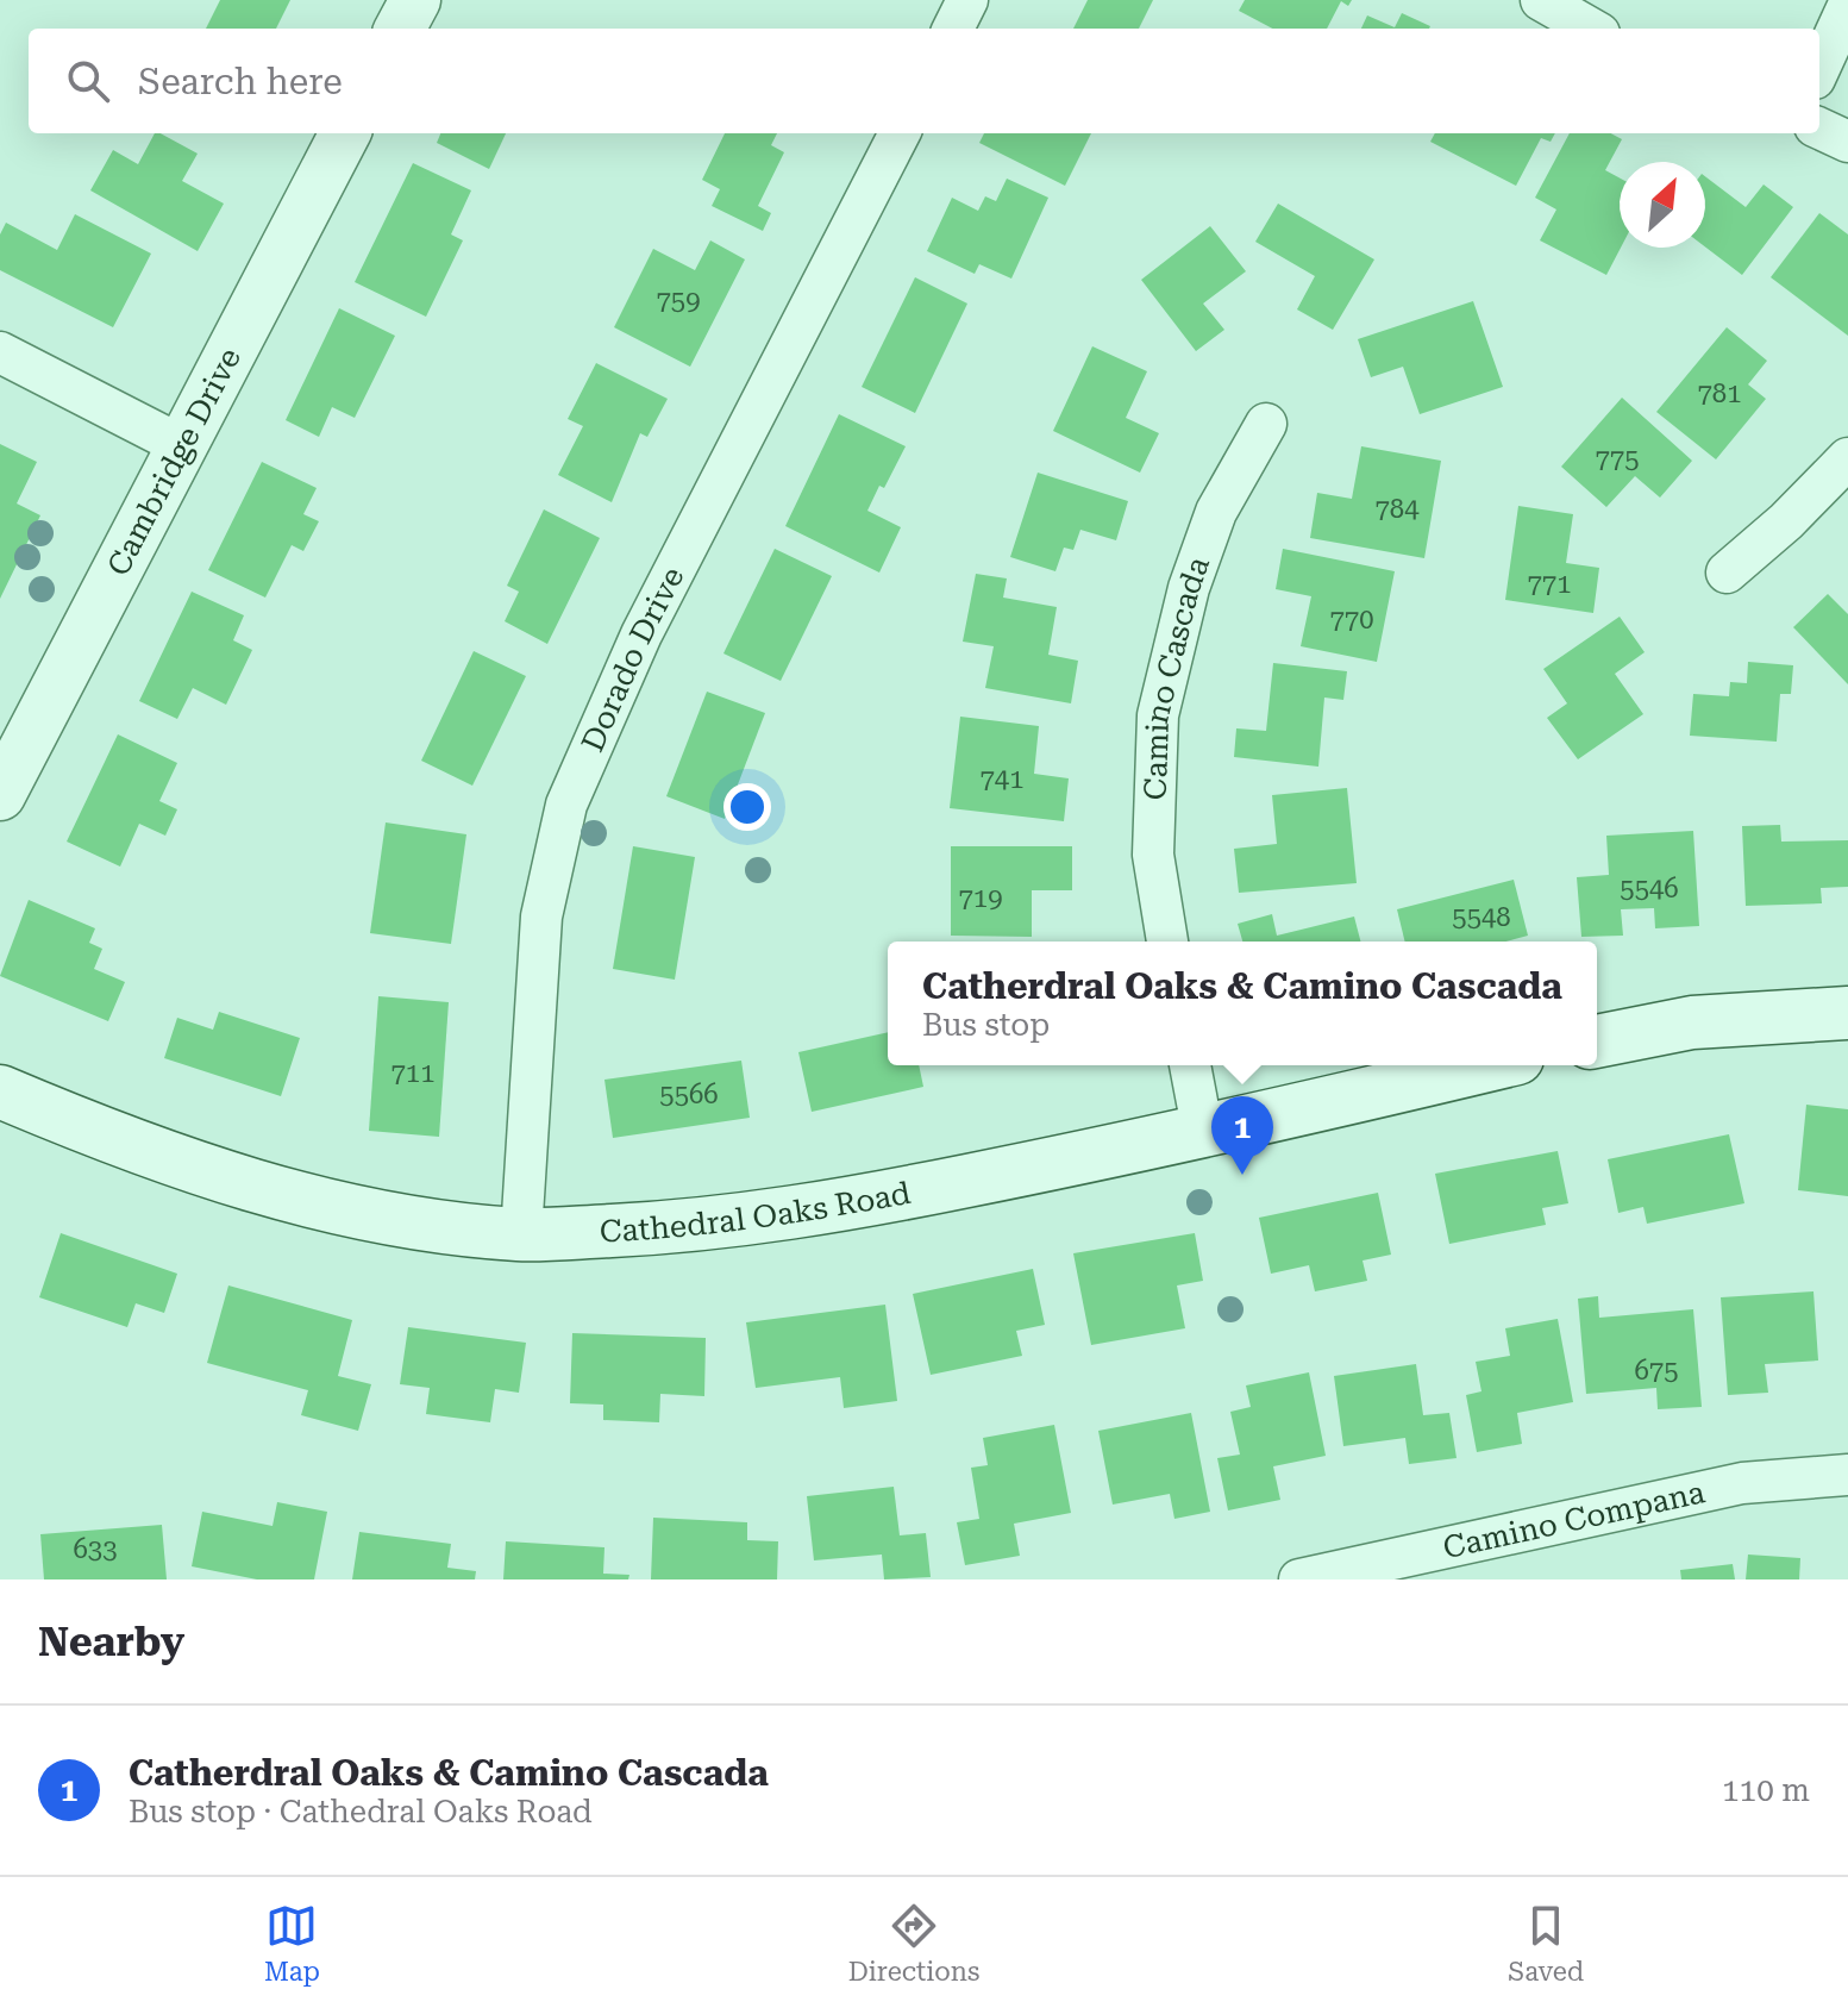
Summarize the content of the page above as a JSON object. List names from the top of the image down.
{
  "streets": {
    "main road": ["Cathedral Oaks Road"],
    "street": [
      "Cambridge Drive",
      "Dorado Drive",
      "Camino Cascada",
      "Camino Compana"
    ]
  },
  "crossings": [
    ["Dorado Drive", "Cathedral Oaks Road"]
  ],
  "house_numbers": [
    "759",
    "781",
    "775",
    "784",
    "771",
    "770",
    "741",
    "5546",
    "719",
    "5548",
    "711",
    "5566",
    "675",
    "633"
  ],
  "north": "top right",
  "page": {
    "search": "Search here",
    "popup": ["Catherdral Oaks & Camino Cascada", "Bus stop"],
    "pins": "1",
    "heading": "Nearby",
    "list": [
      {
        "mark": "1",
        "name": "Catherdral Oaks & Camino Cascada",
        "note": "Bus stop · Cathedral Oaks Road",
        "value": "110 m"
      }
    ],
    "nav": ["Map", "Directions", "Saved"]
  }
}
